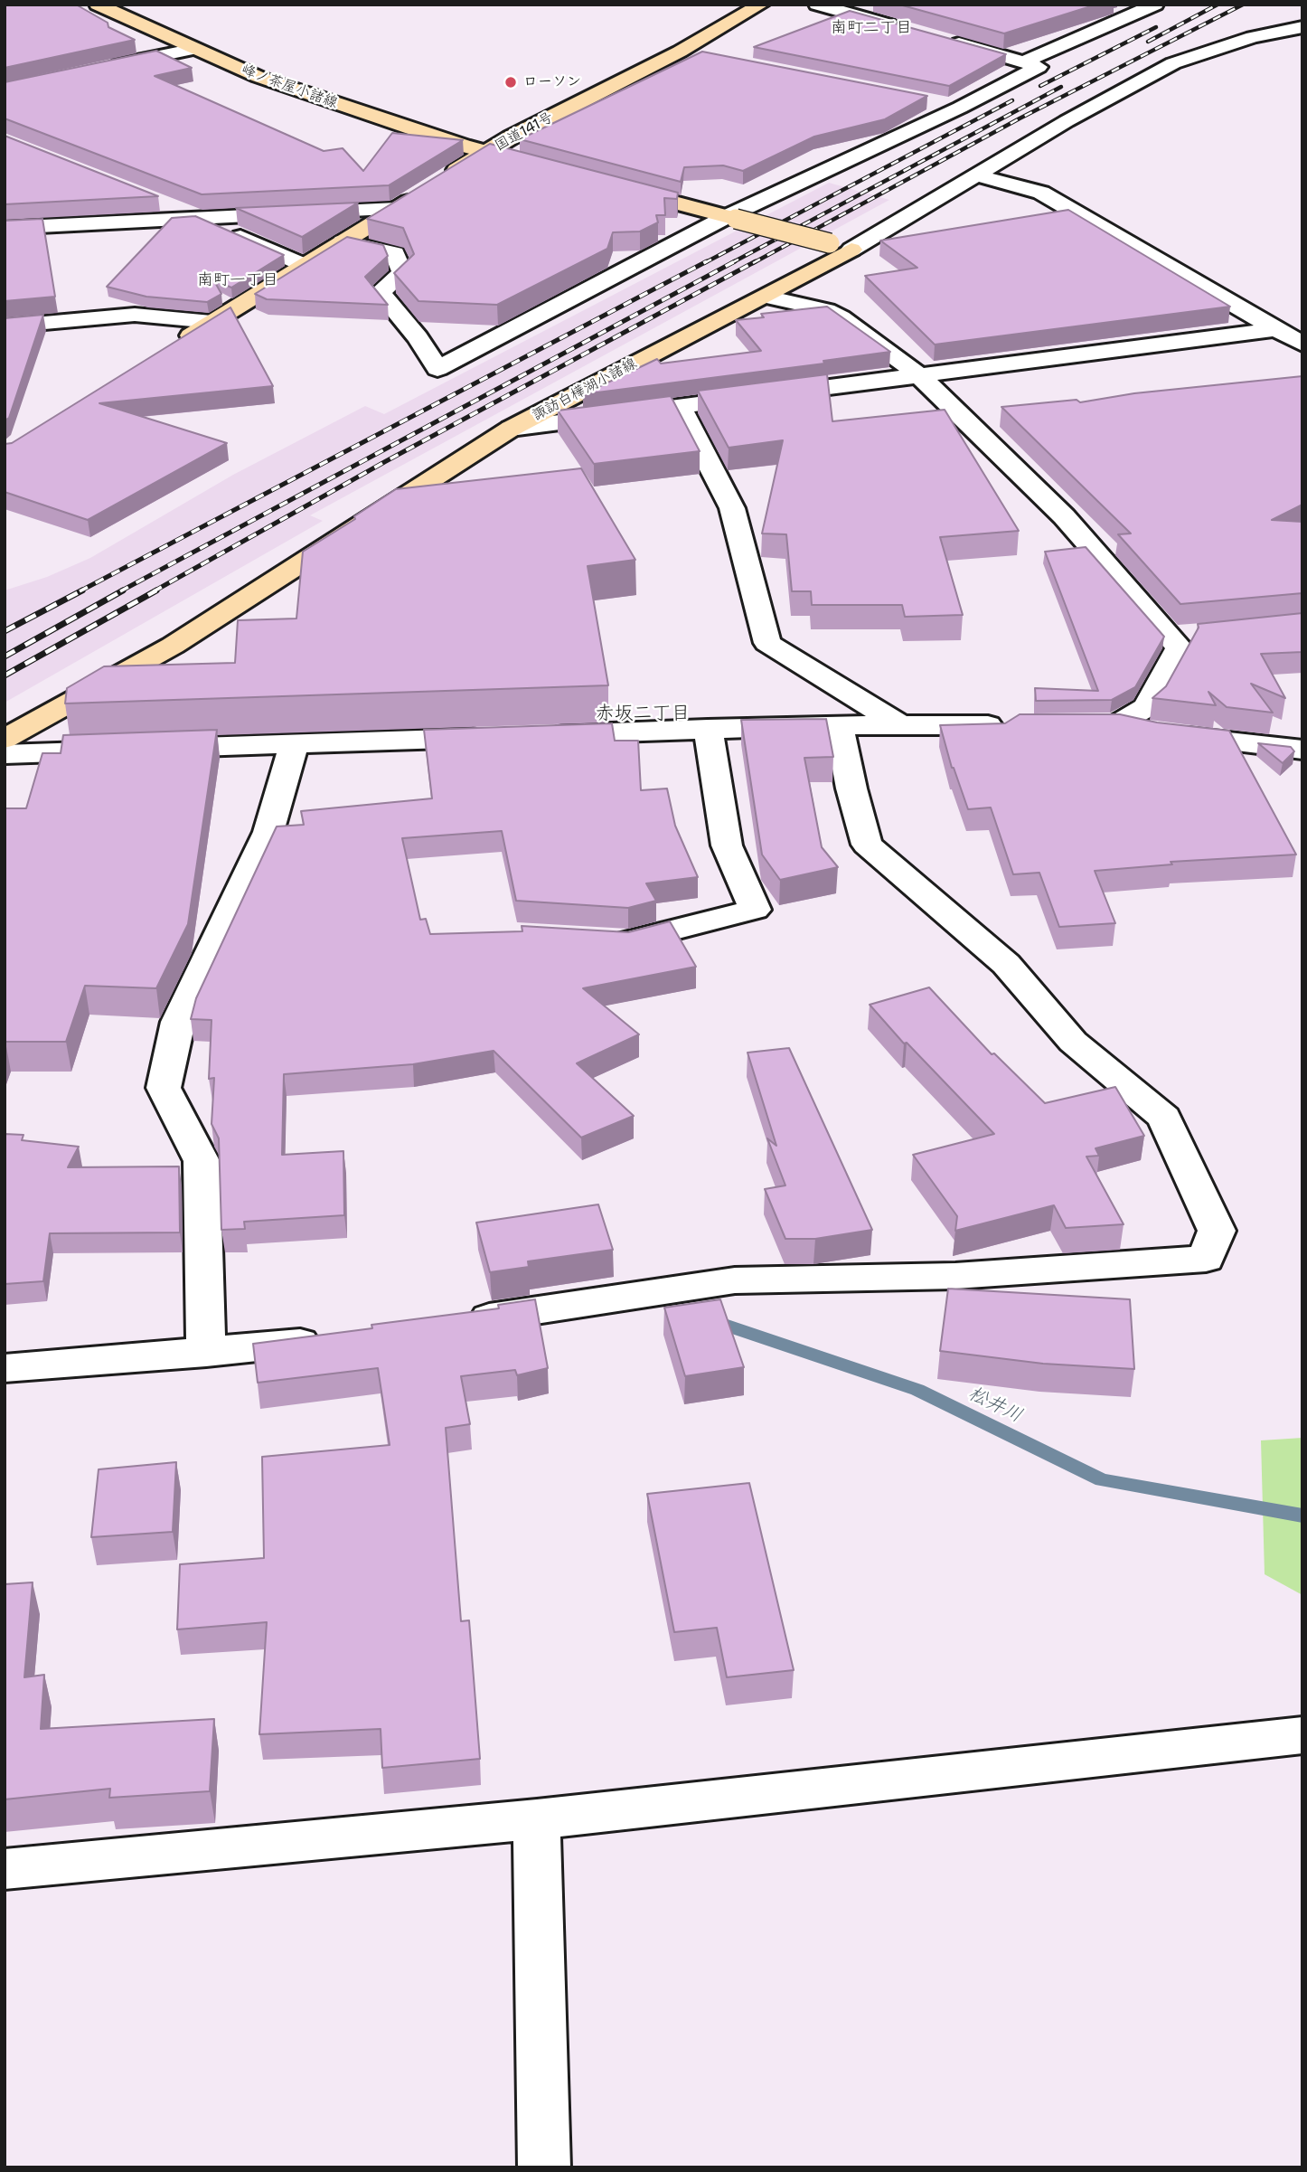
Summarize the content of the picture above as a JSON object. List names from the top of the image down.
{
  "streets": {
    "main road": ["峰ノ茶屋小諸線", "国道141号", "諏訪白樺湖小諸線"]
  },
  "crossings": [
    ["峰ノ茶屋小諸線", "国道141号"]
  ],
  "districts": ["南町二丁目", "南町一丁目", "赤坂二丁目"],
  "water": ["松井川"],
  "places": ["ローソン"]
}
